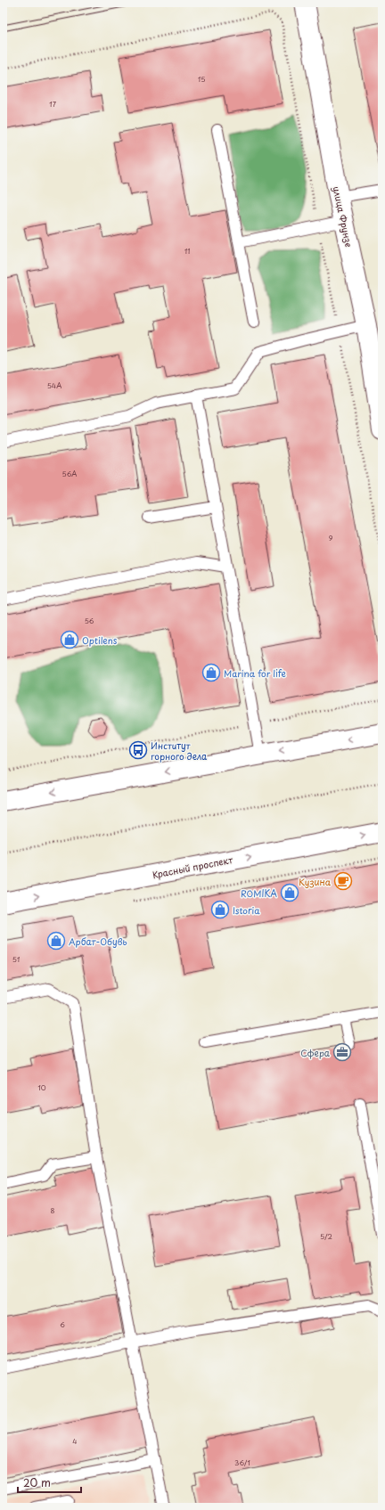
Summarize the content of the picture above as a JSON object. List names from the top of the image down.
{
  "streets": {
    "main road": ["улица Фрунзе", "Красный проспект"]
  },
  "places": {
    "shop": [
      "Optilens",
      "Marina for life",
      "ROMIKA",
      "Istoria",
      "Арбат-Обувь"
    ],
    "bus stop": ["Институт горного дела"],
    "cafe": ["Кузина"],
    "office": ["Сфера"]
  },
  "house_numbers": [
    "15",
    "17",
    "11",
    "54А",
    "56А",
    "9",
    "56",
    "51",
    "10",
    "8",
    "5/2",
    "6",
    "4",
    "36/1"
  ],
  "scale_bar": "20 m"
}
